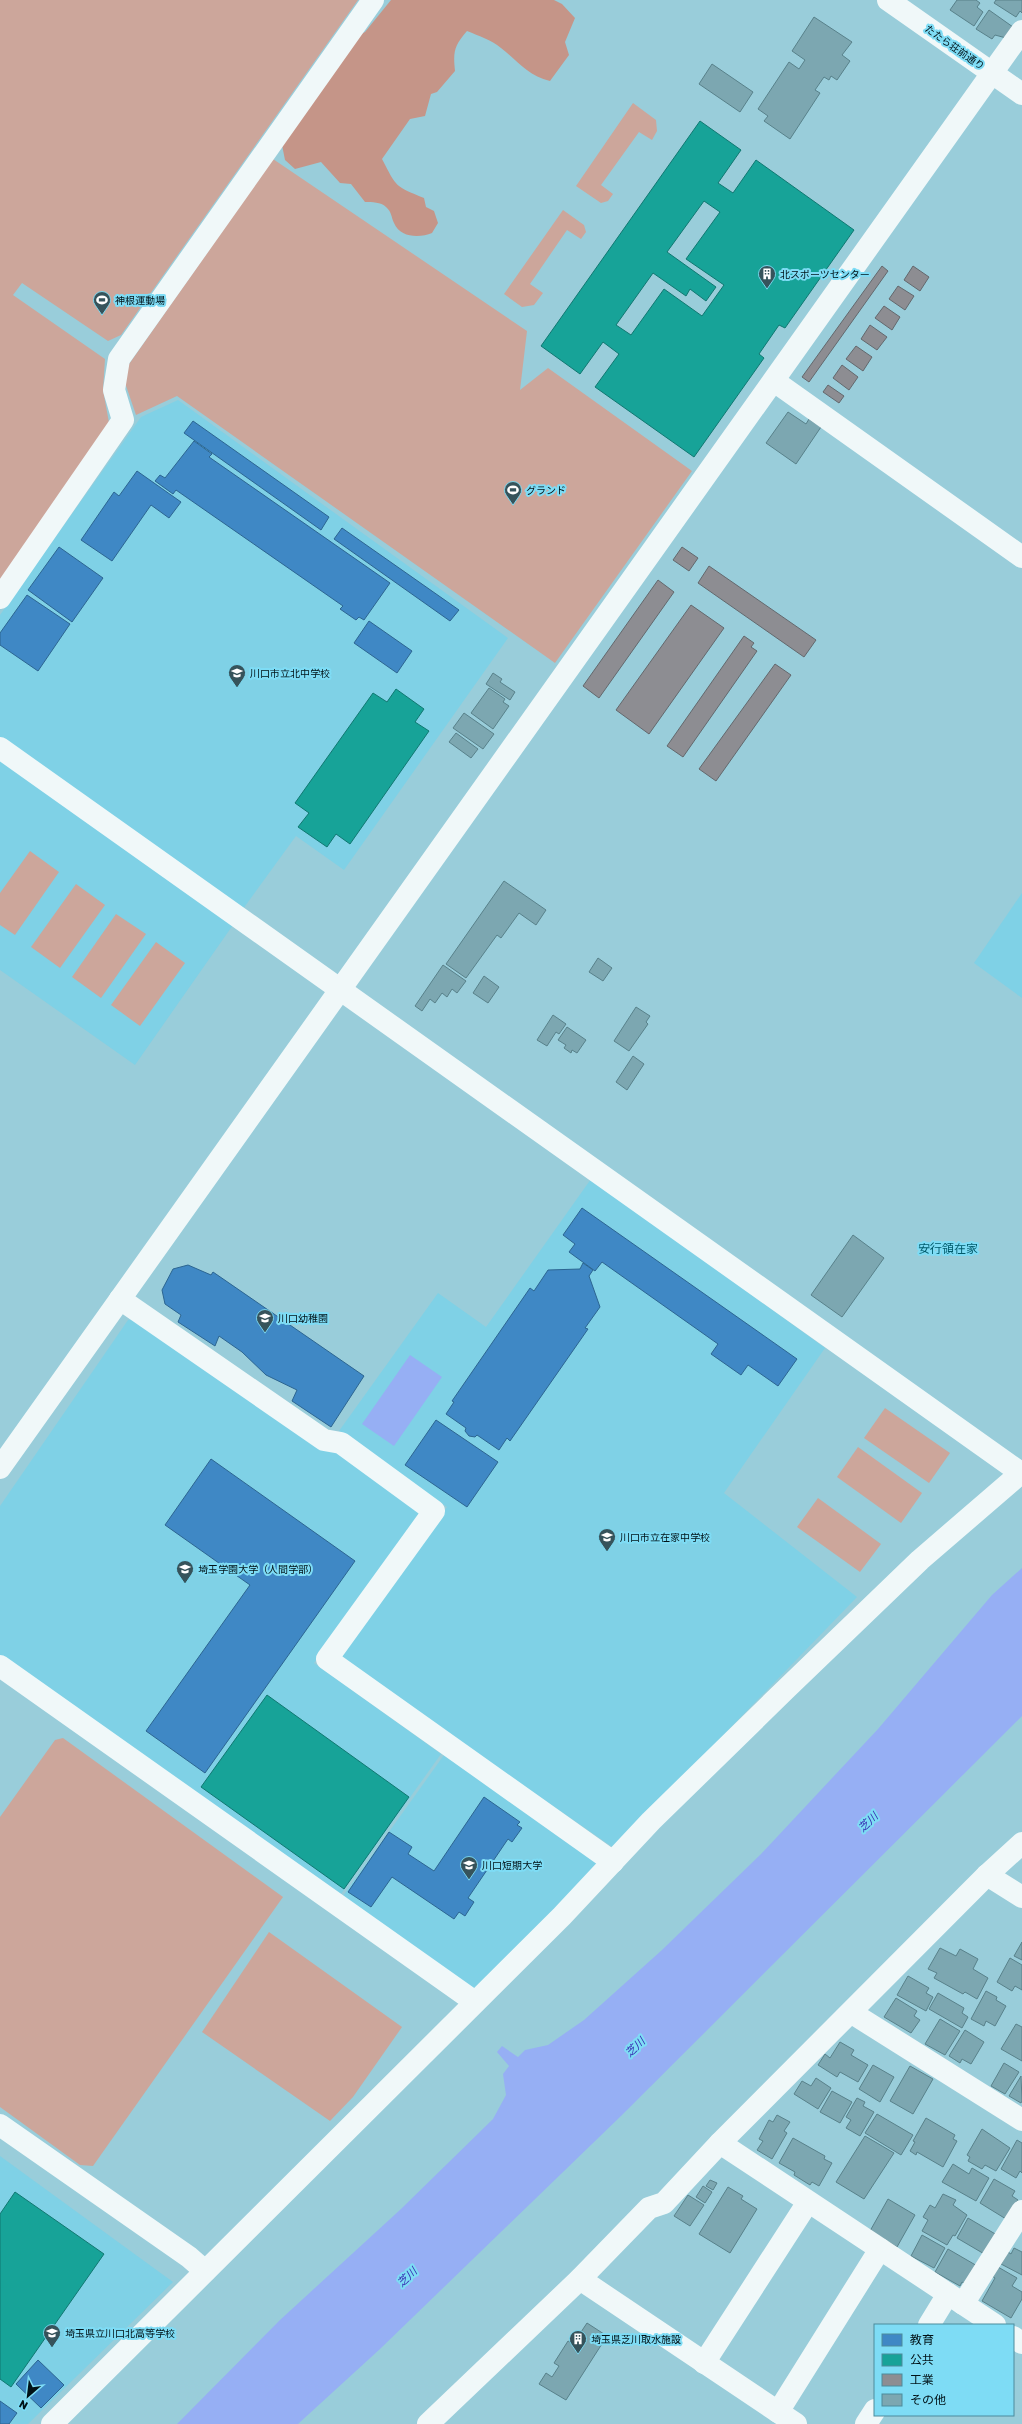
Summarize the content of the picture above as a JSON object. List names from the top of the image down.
{
  "streets": {
    "street": ["たたら荘前通り"]
  },
  "districts": ["安行領在家"],
  "water": ["芝川"],
  "places": {
    "building": ["北スポーツセンター", "埼玉県芝川取水施設"],
    "sports": ["神根運動場", "グランド"],
    "school or university": [
      "川口市立北中学校",
      "川口幼稚園",
      "川口市立在家中学校",
      "埼玉学園大学（人間学部）",
      "川口短期大学",
      "埼玉県立川口北高等学校"
    ]
  },
  "legend": [
    "教育",
    "公共",
    "工業",
    "その他"
  ],
  "north": "bottom left"
}
